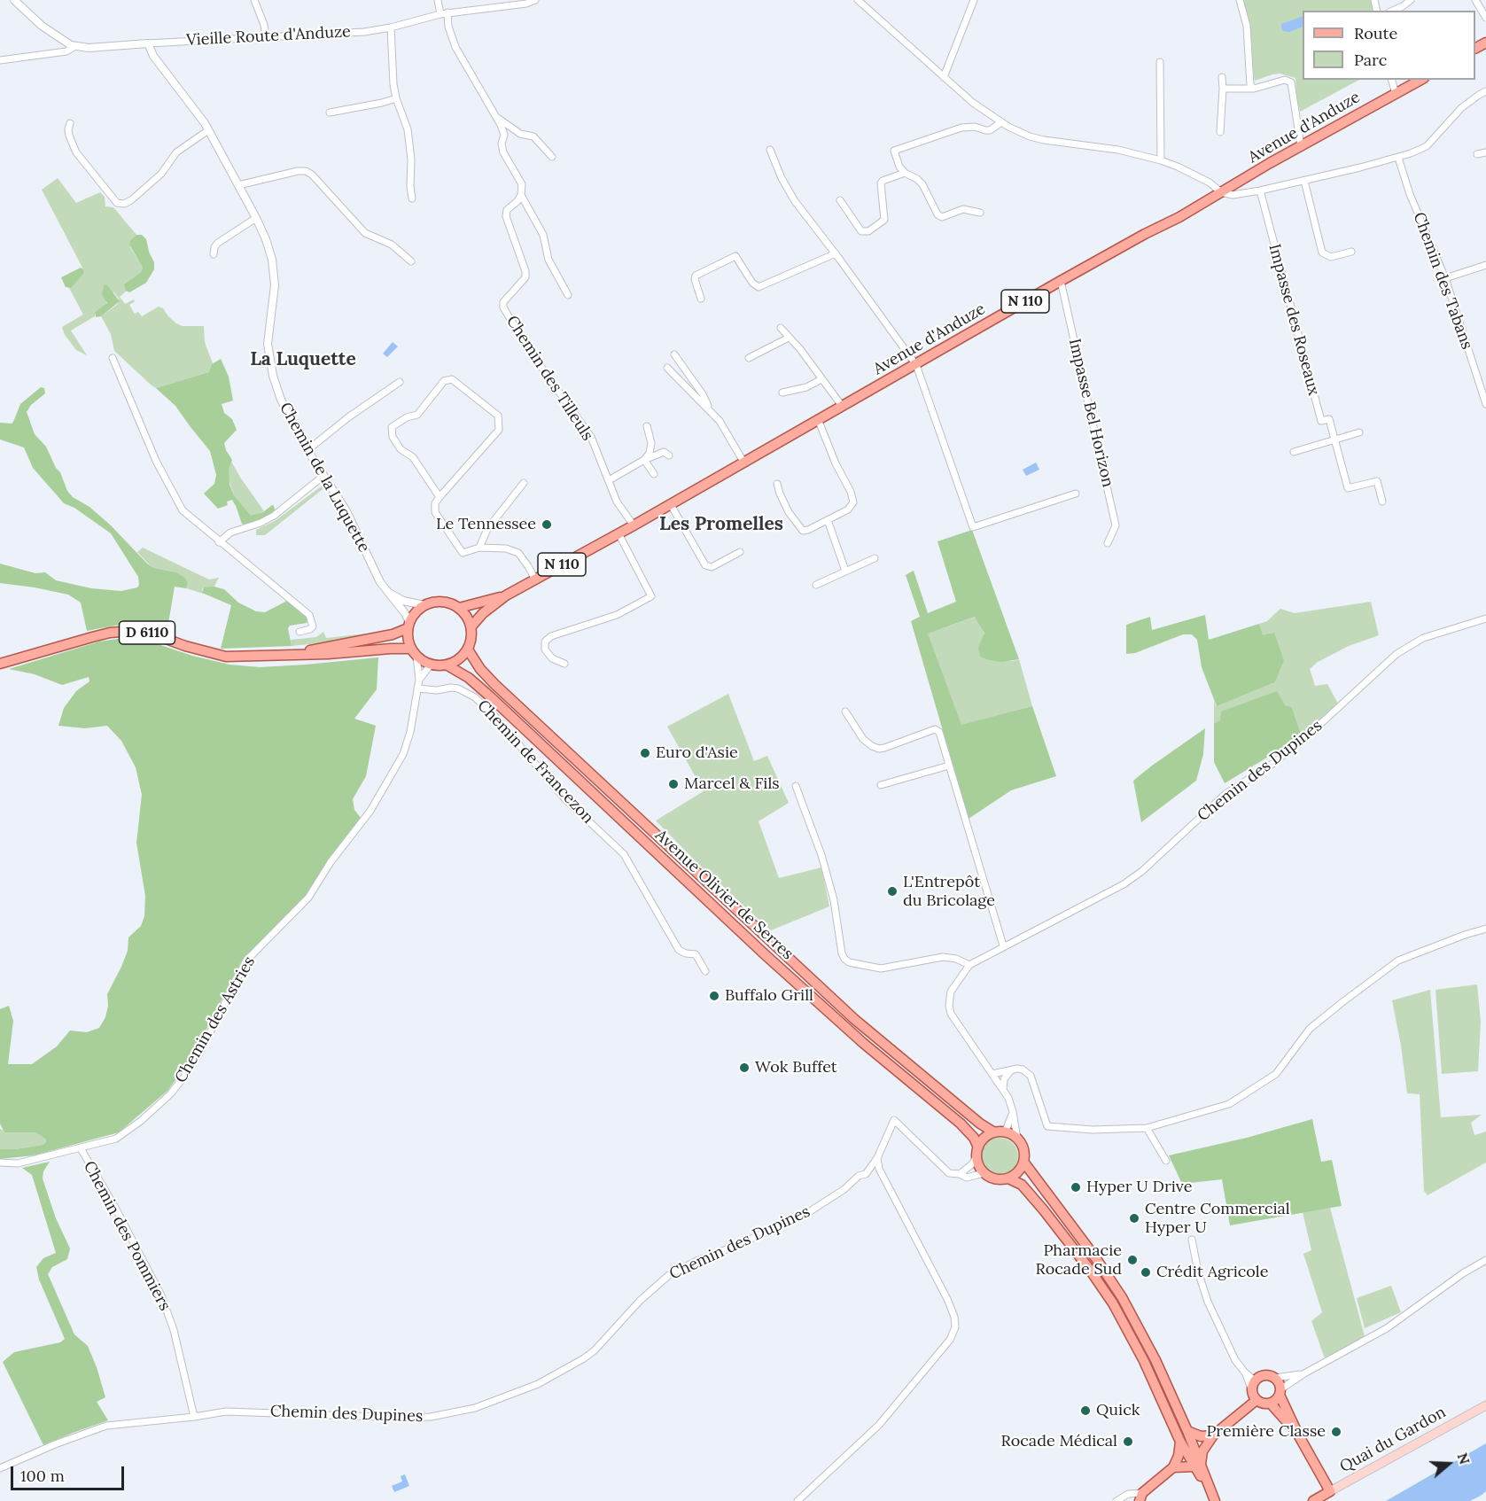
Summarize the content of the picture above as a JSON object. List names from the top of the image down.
{
  "streets": {
    "main road": [
      "Avenue d'Anduze",
      "N 110",
      "D 6110",
      "Avenue Olivier de Serres",
      "Quai du Gardon"
    ],
    "street": [
      "Vieille Route d'Anduze",
      "Chemin des Tabans",
      "Impasse des Roseaux",
      "Chemin des Tilleuls",
      "Impasse Bel Horizon",
      "Chemin de la Luquette",
      "Chemin de Francezon",
      "Chemin des Dupines",
      "Chemin des Astries",
      "Chemin des Pommiers"
    ]
  },
  "crossings": [
    ["Vieille Route d'Anduze", "Chemin de la Luquette"],
    ["Avenue d'Anduze", "Chemin des Tilleuls"],
    ["Avenue d'Anduze", "Impasse Bel Horizon"],
    ["Avenue d'Anduze", "Chemin de la Luquette"],
    ["Avenue d'Anduze", "D 6110"],
    ["Avenue d'Anduze", "Avenue Olivier de Serres"],
    ["Avenue d'Anduze", "Chemin des Astries"],
    ["Chemin de la Luquette", "D 6110"],
    ["Chemin de la Luquette", "Avenue Olivier de Serres"],
    ["Chemin de la Luquette", "Chemin des Astries"],
    ["D 6110", "Avenue Olivier de Serres"],
    ["D 6110", "Chemin des Astries"],
    ["Chemin de Francezon", "Chemin des Astries"],
    ["Chemin des Dupines", "Avenue Olivier de Serres"],
    ["Chemin des Dupines", "Chemin des Pommiers"],
    ["Avenue Olivier de Serres", "Chemin des Astries"],
    ["Chemin des Astries", "Chemin des Pommiers"]
  ],
  "districts": ["La Luquette", "Les Promelles"],
  "places": [
    "Le Tennessee",
    "Euro d'Asie",
    "Marcel & Fils",
    "L'Entrepôt du Bricolage",
    "Buffalo Grill",
    "Wok Buffet",
    "Hyper U Drive",
    "Centre Commercial Hyper U",
    "Pharmacie Rocade Sud",
    "Crédit Agricole",
    "Quick",
    "Première Classe",
    "Rocade Médical"
  ],
  "legend": ["Route", "Parc"],
  "scale_bar": "100 m",
  "north": "right"
}
